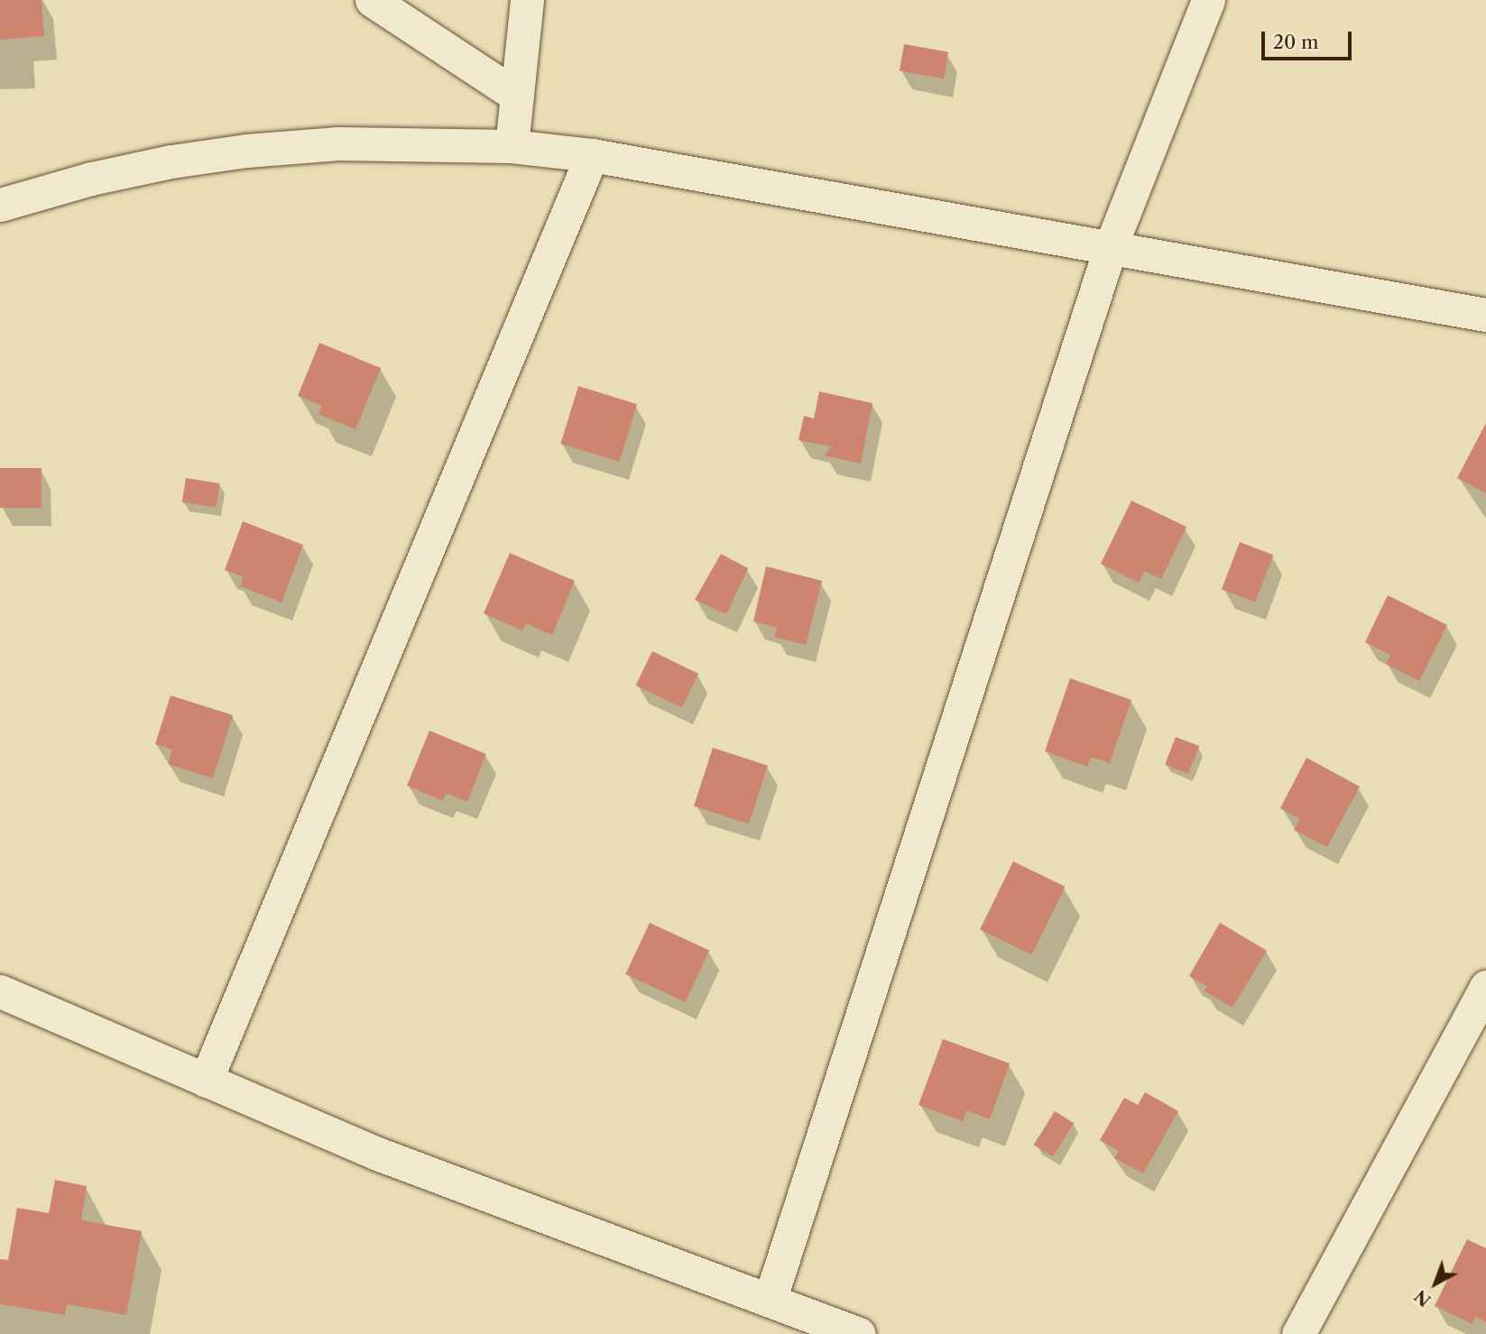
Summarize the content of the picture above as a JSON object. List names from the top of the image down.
{
  "scale_bar": "20 m",
  "north": "bottom left"
}
